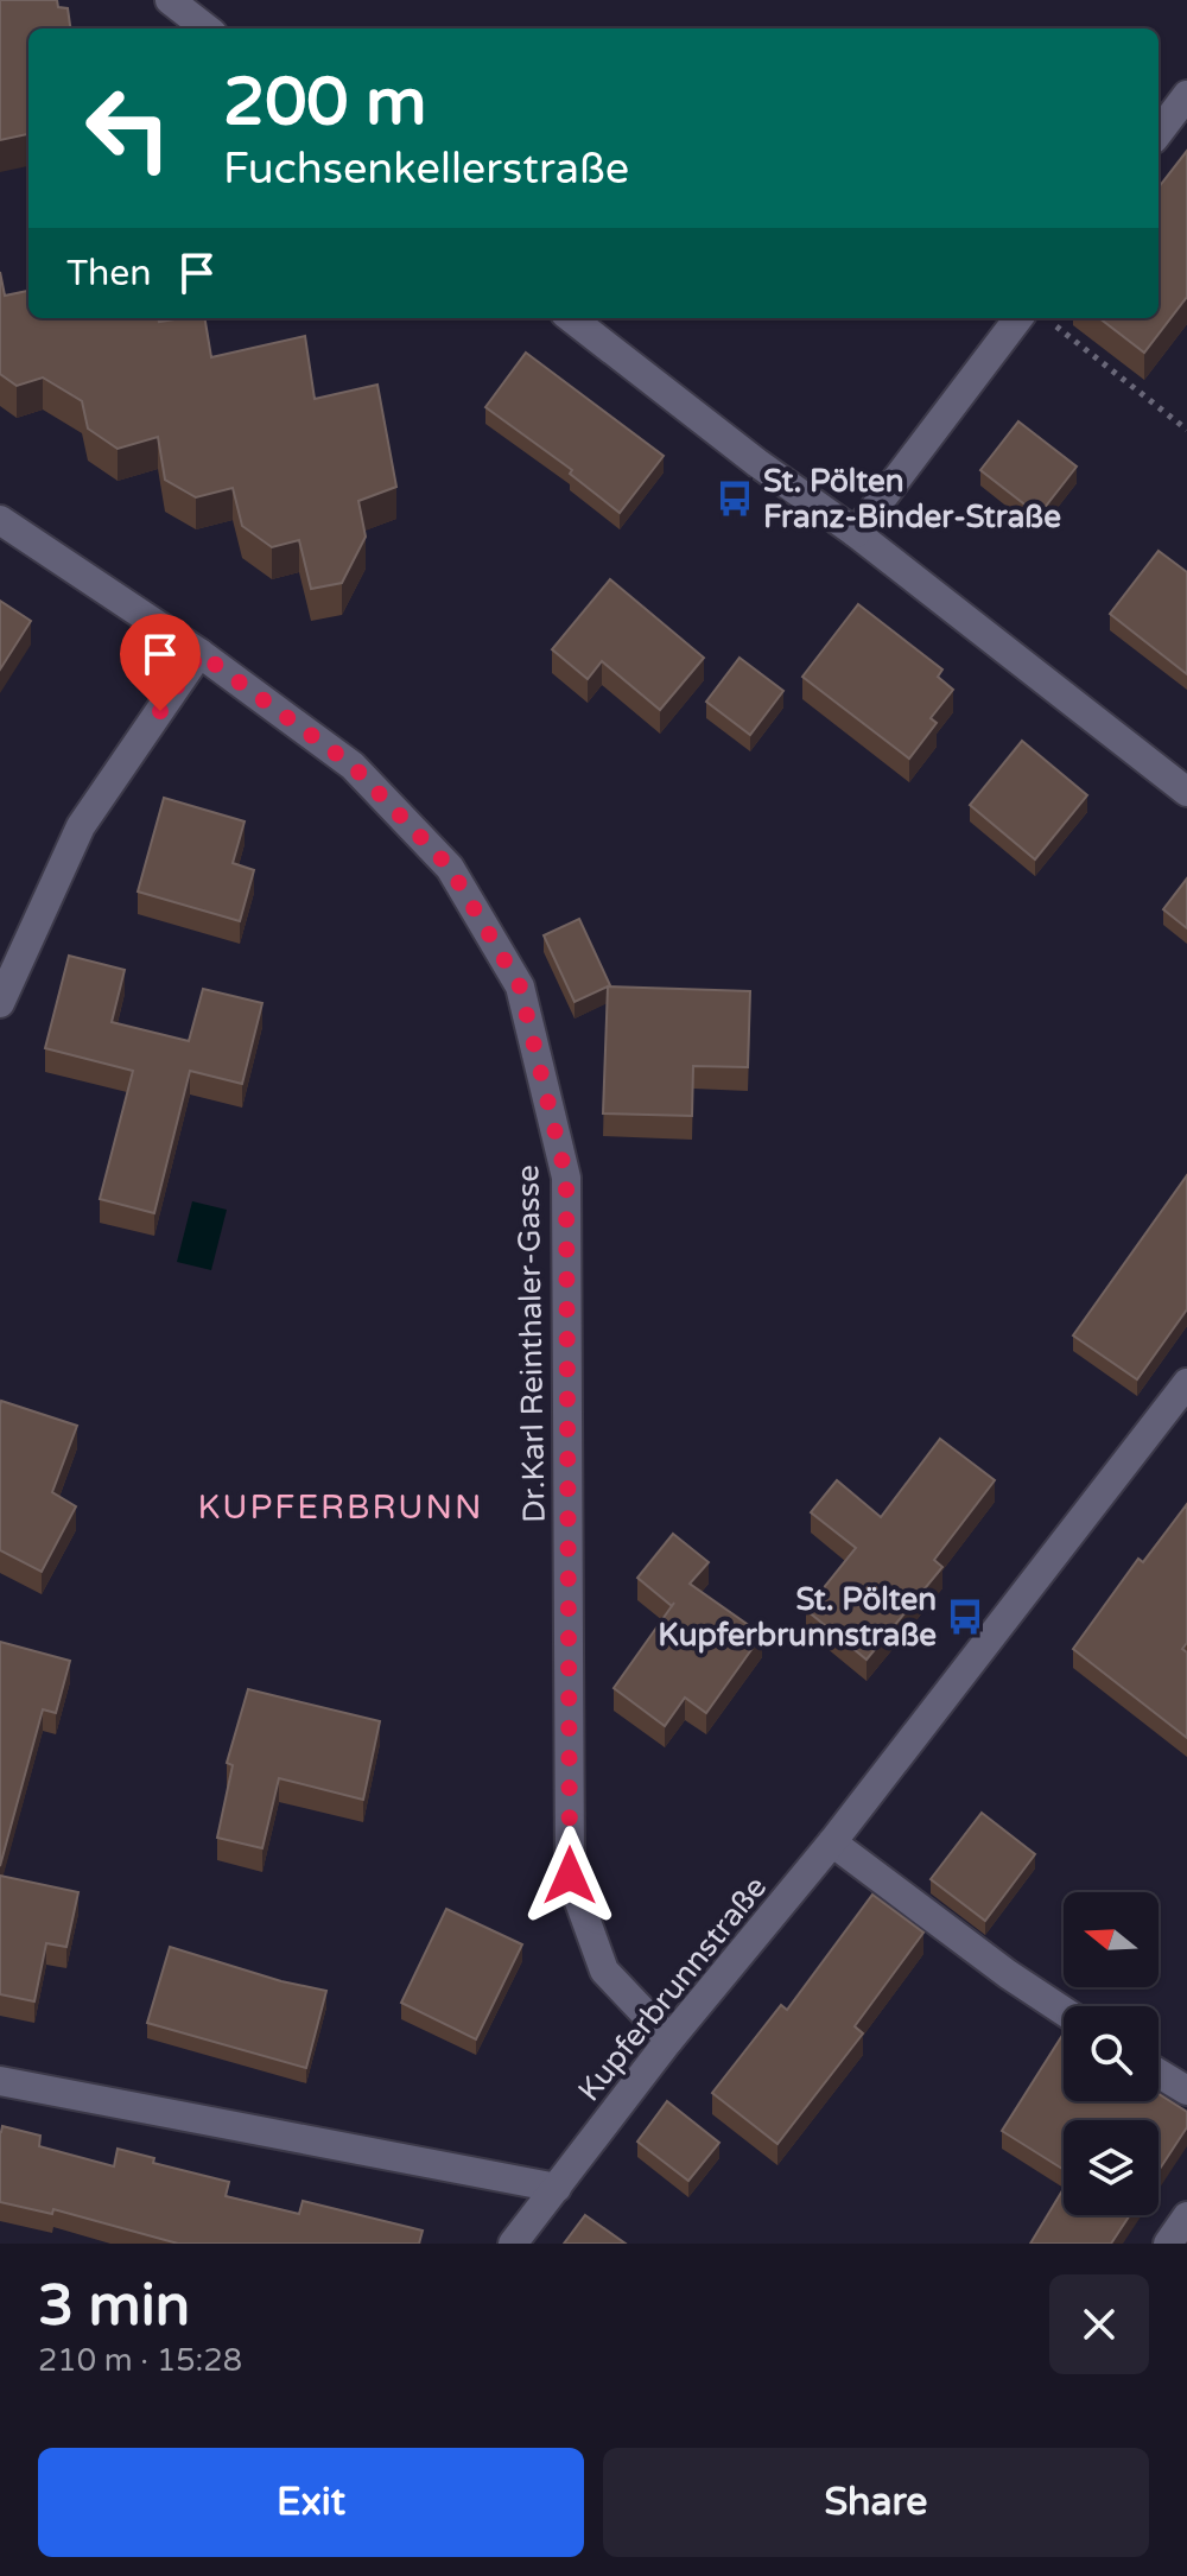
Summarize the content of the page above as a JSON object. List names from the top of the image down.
{
  "streets": {
    "street": ["Dr.Karl Reinthaler-Gasse", "Kupferbrunnstraße"]
  },
  "crossings": [
    ["Dr.Karl Reinthaler-Gasse", "Kupferbrunnstraße"]
  ],
  "districts": ["KUPFERBRUNN"],
  "places": {
    "bus stop": ["St. Pölten Franz-Binder-Straße", "St. Pölten Kupferbrunnstraße"]
  },
  "north": "left",
  "page": {
    "turn": ["200 m", "Fuchsenkellerstraße"],
    "then": "Then",
    "heading": ["3 min", "210 m · 15:28"],
    "buttons": ["Exit", "Share"]
  }
}
